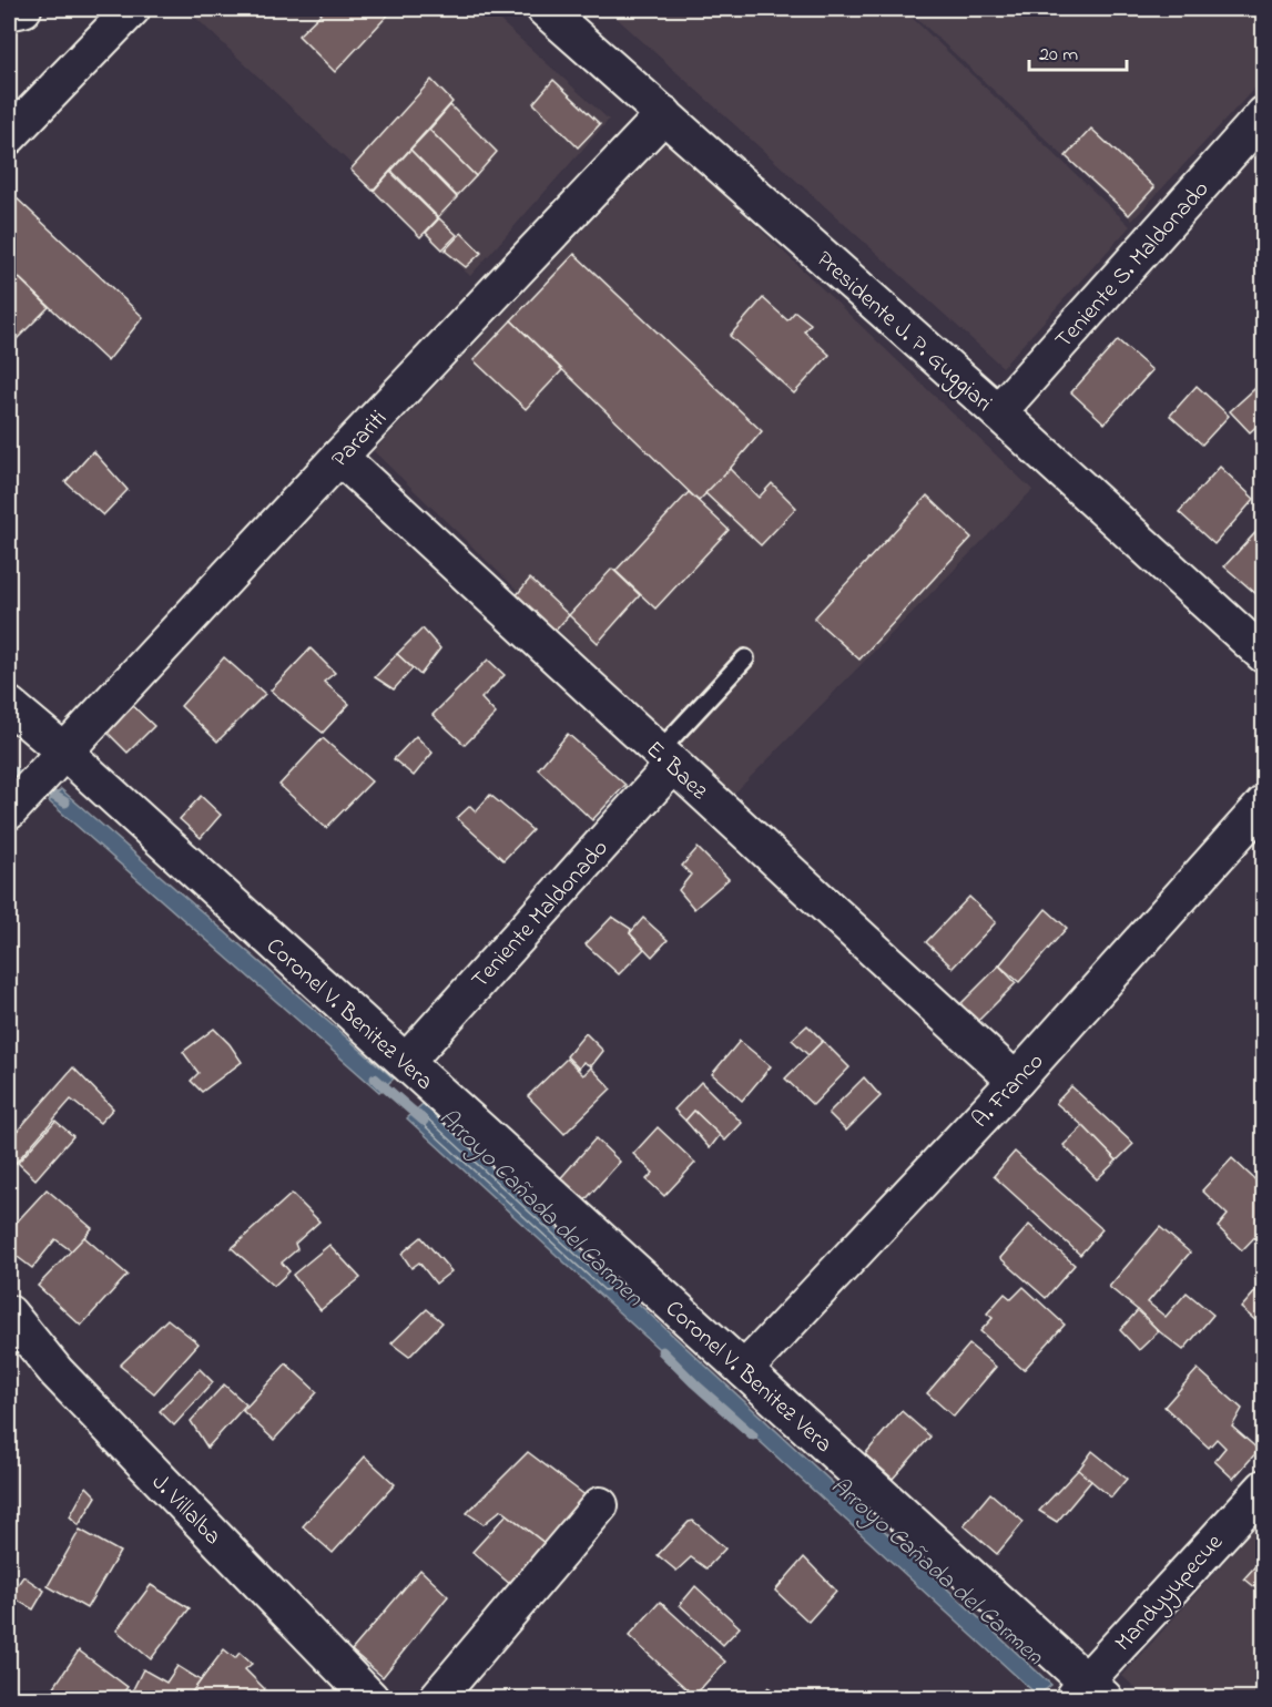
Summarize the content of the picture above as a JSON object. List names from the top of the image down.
{
  "streets": {
    "street": [
      "Teniente S. Maldonado",
      "Presidente J. P. Guggiari",
      "Parariti",
      "E. Baez",
      "Teniente Maldonado",
      "Coronel V. Benitez Vera",
      "A. Franco",
      "J. Villalba",
      "Mandyyupecue"
    ]
  },
  "crossings": [
    ["Teniente S. Maldonado", "Presidente J. P. Guggiari"],
    ["Presidente J. P. Guggiari", "Parariti"],
    ["Parariti", "E. Baez"],
    ["Parariti", "Coronel V. Benitez Vera"],
    ["E. Baez", "Teniente Maldonado"],
    ["E. Baez", "A. Franco"],
    ["Teniente Maldonado", "Coronel V. Benitez Vera"],
    ["Coronel V. Benitez Vera", "A. Franco"],
    ["Coronel V. Benitez Vera", "Mandyyupecue"]
  ],
  "water": ["Arroyo Cañada del Carmen"],
  "scale_bar": "20 m"
}
